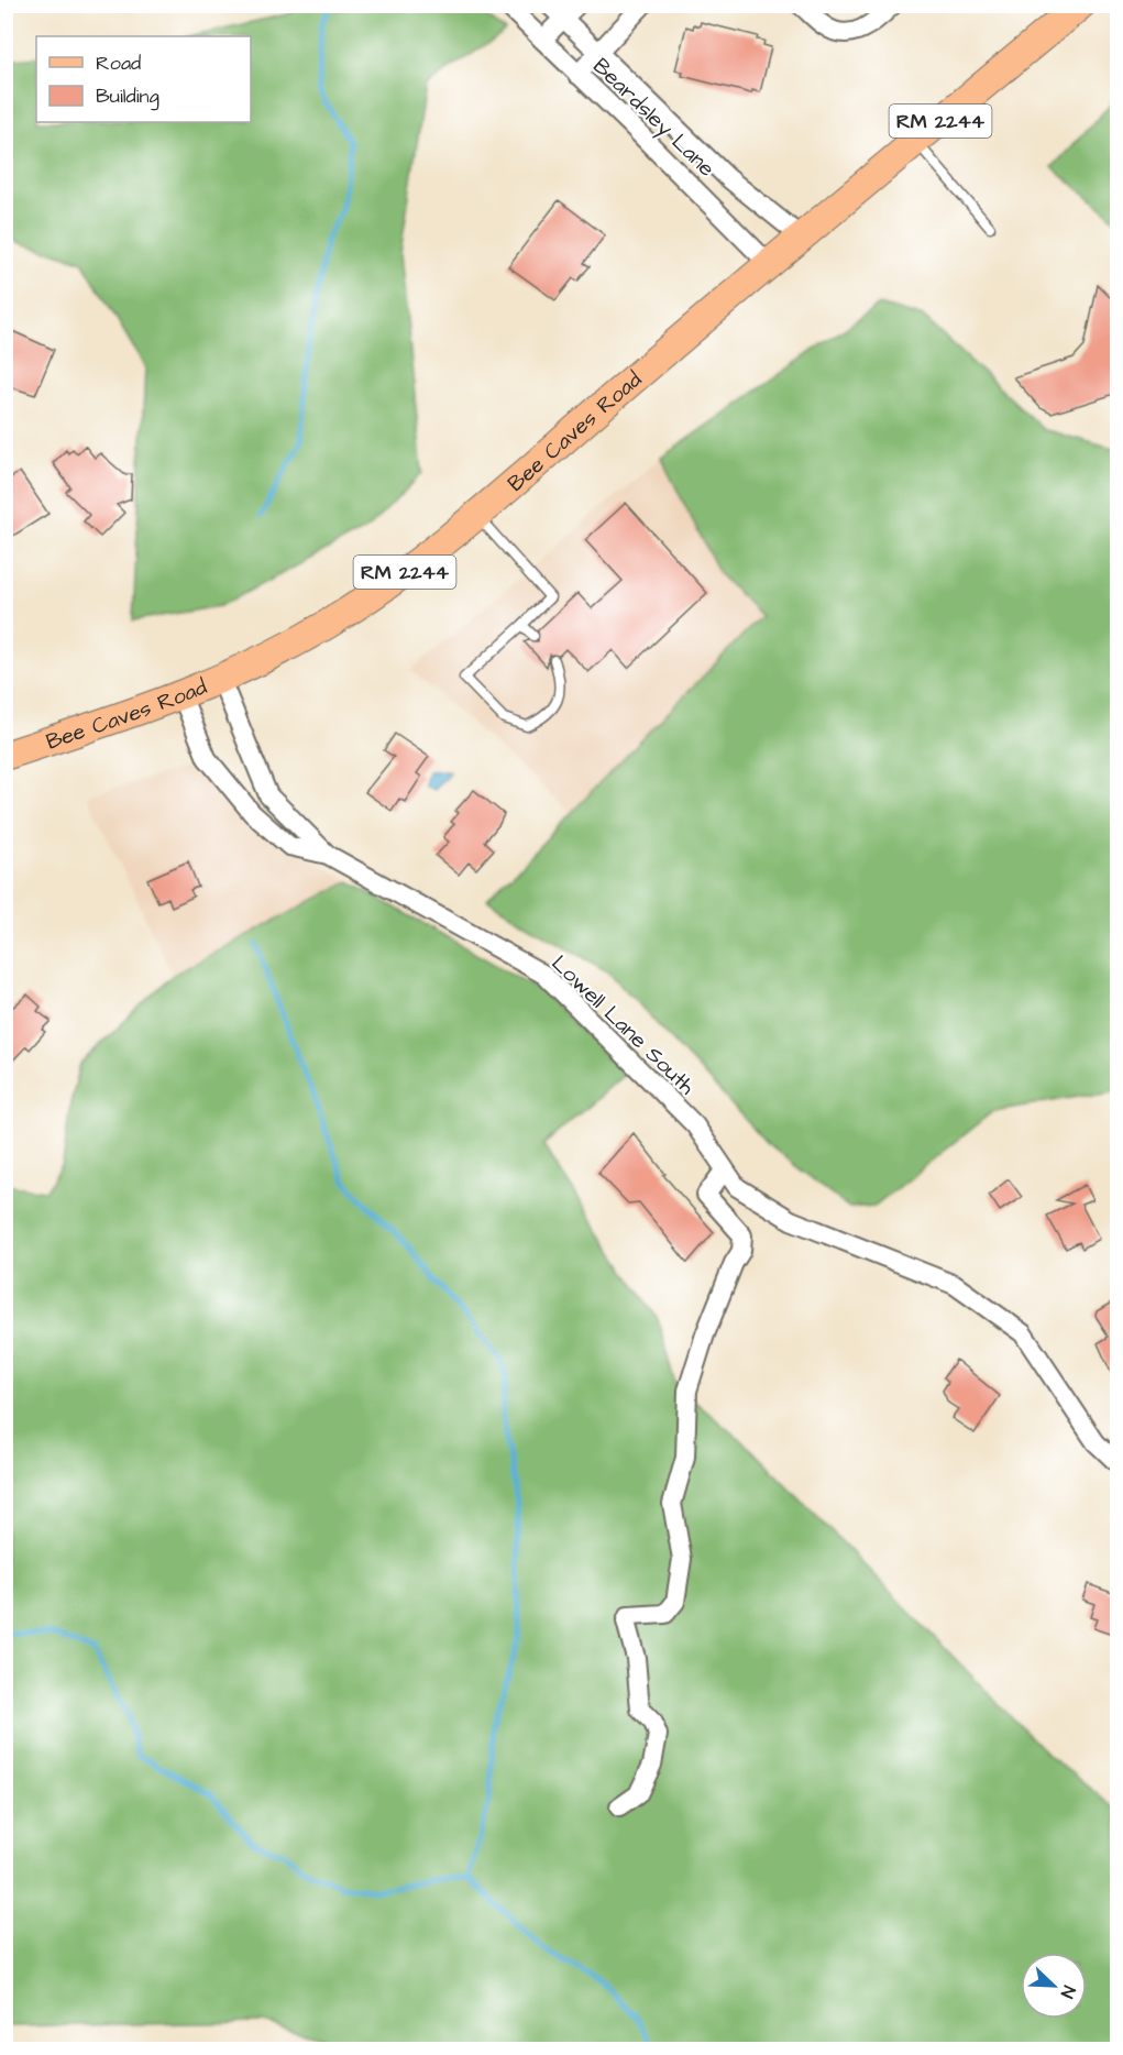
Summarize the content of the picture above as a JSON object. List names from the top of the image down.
{
  "streets": {
    "main road": ["RM 2244", "Bee Caves Road"],
    "street": ["Beardsley Lane", "Lowell Lane South"]
  },
  "crossings": [
    ["Beardsley Lane", "Bee Caves Road"],
    ["Bee Caves Road", "Lowell Lane South"]
  ],
  "legend": ["Road", "Building"],
  "north": "bottom right"
}
